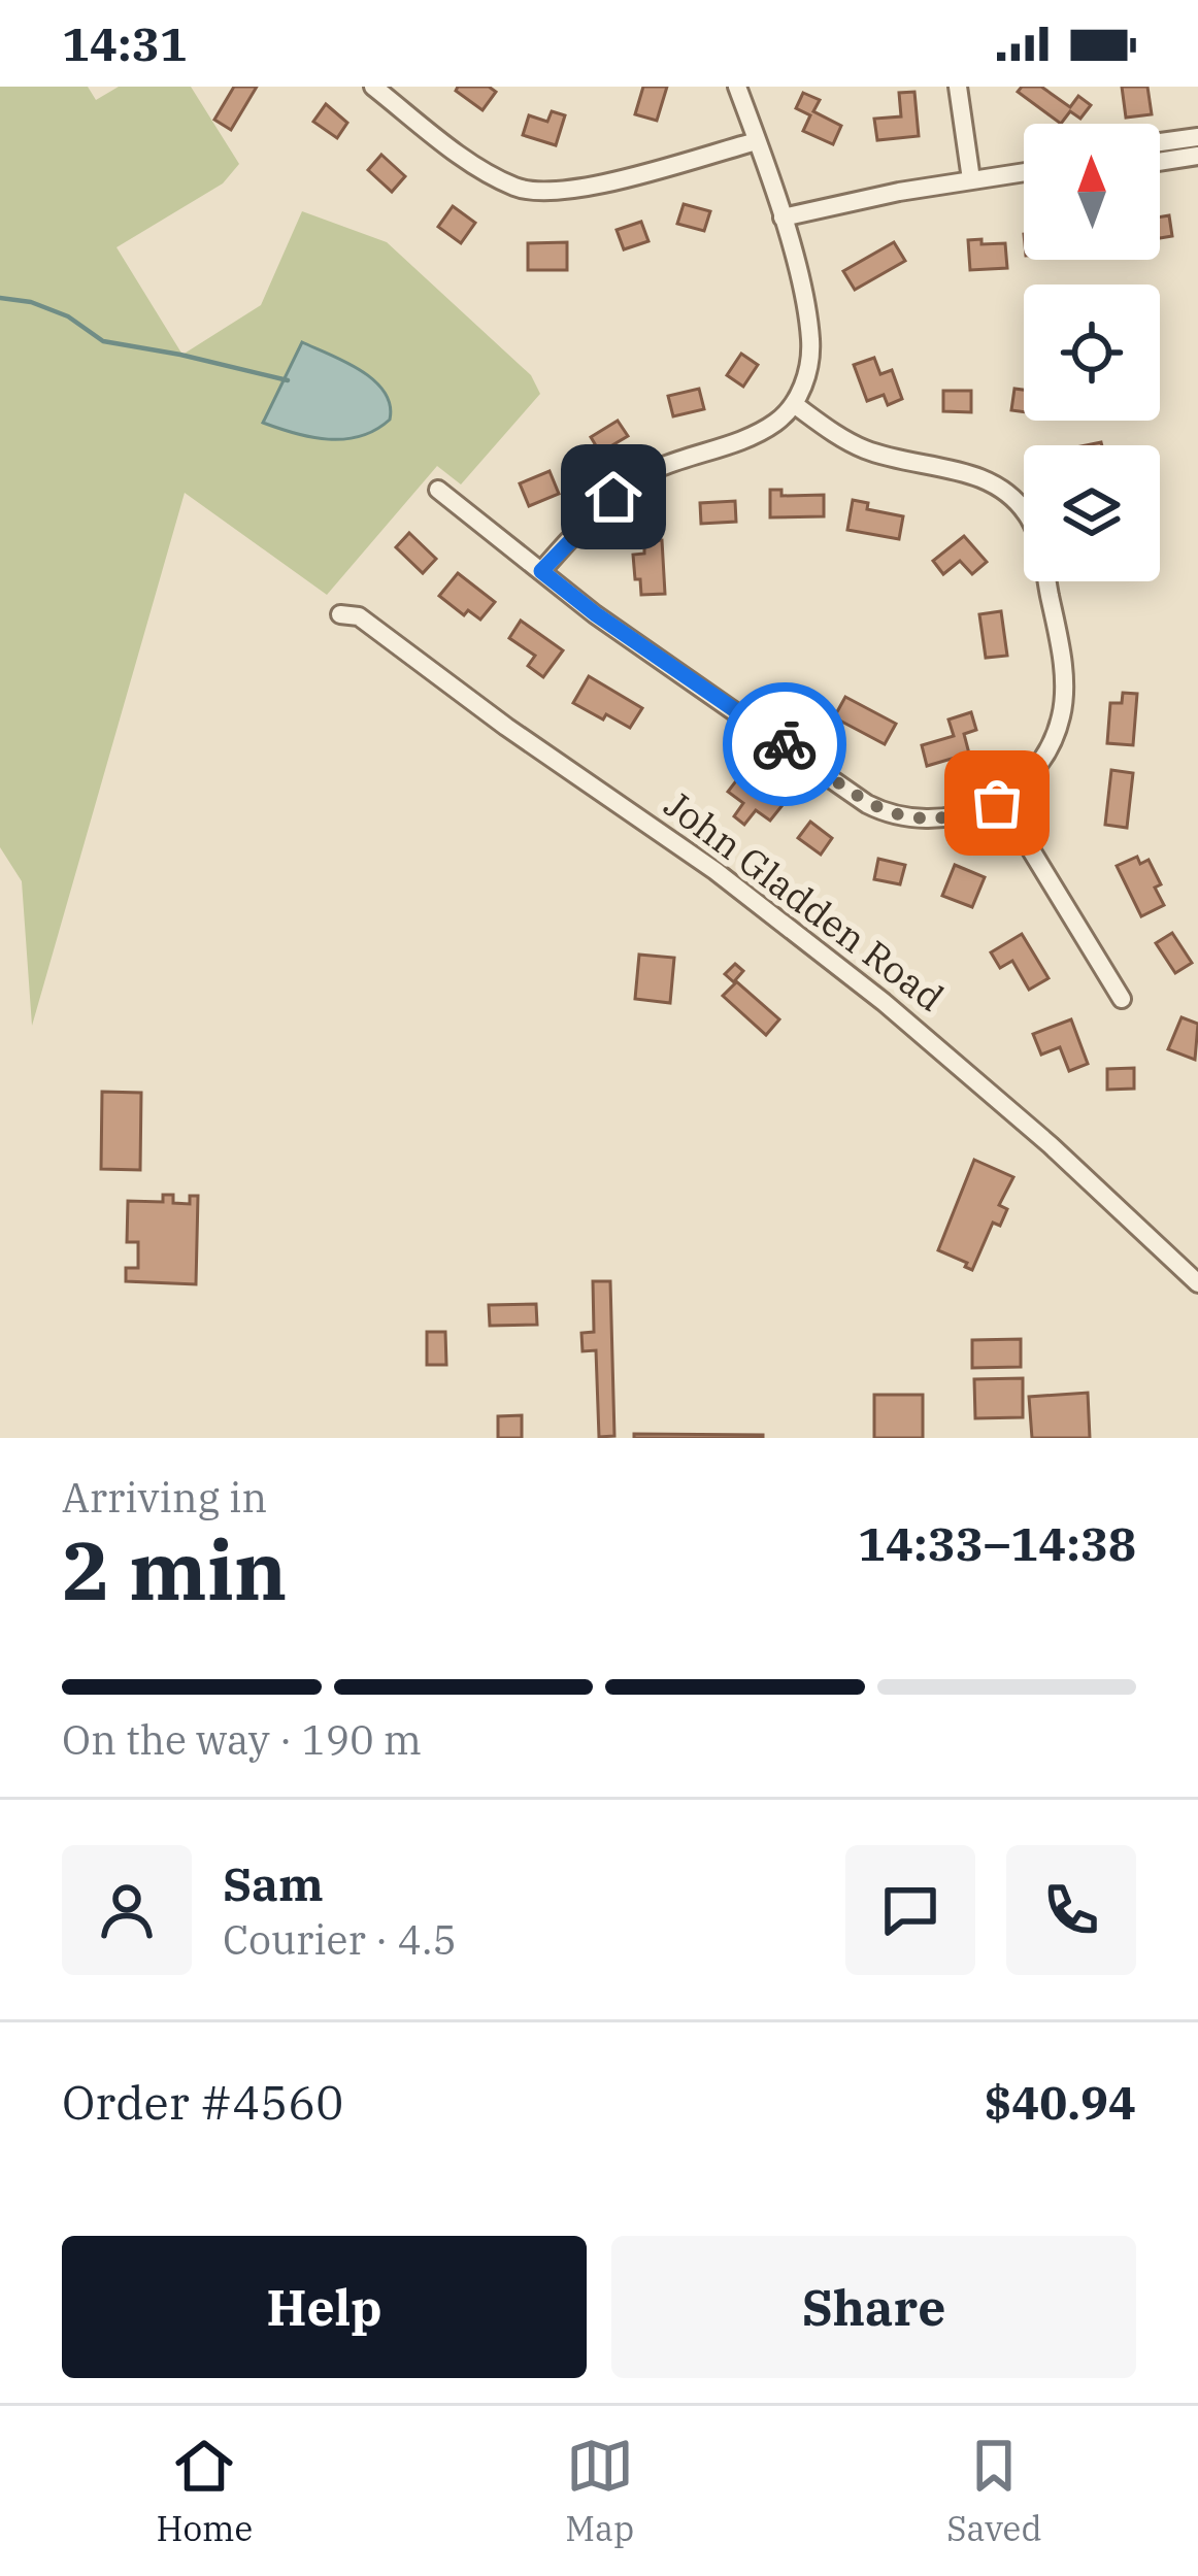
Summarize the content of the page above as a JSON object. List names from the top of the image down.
{
  "streets": {
    "street": ["John Gladden Road"]
  },
  "north": "top",
  "page": {
    "status": "14:31",
    "heading": ["2 min", "Arriving in", "14:33–14:38"],
    "panel": [
      "Sam",
      "Courier · 4.5",
      "Order #4560",
      "$40.94"
    ],
    "bar": "On the way · 190 m",
    "buttons": ["Help", "Share"],
    "tabs": ["Home", "Map", "Saved"]
  }
}
